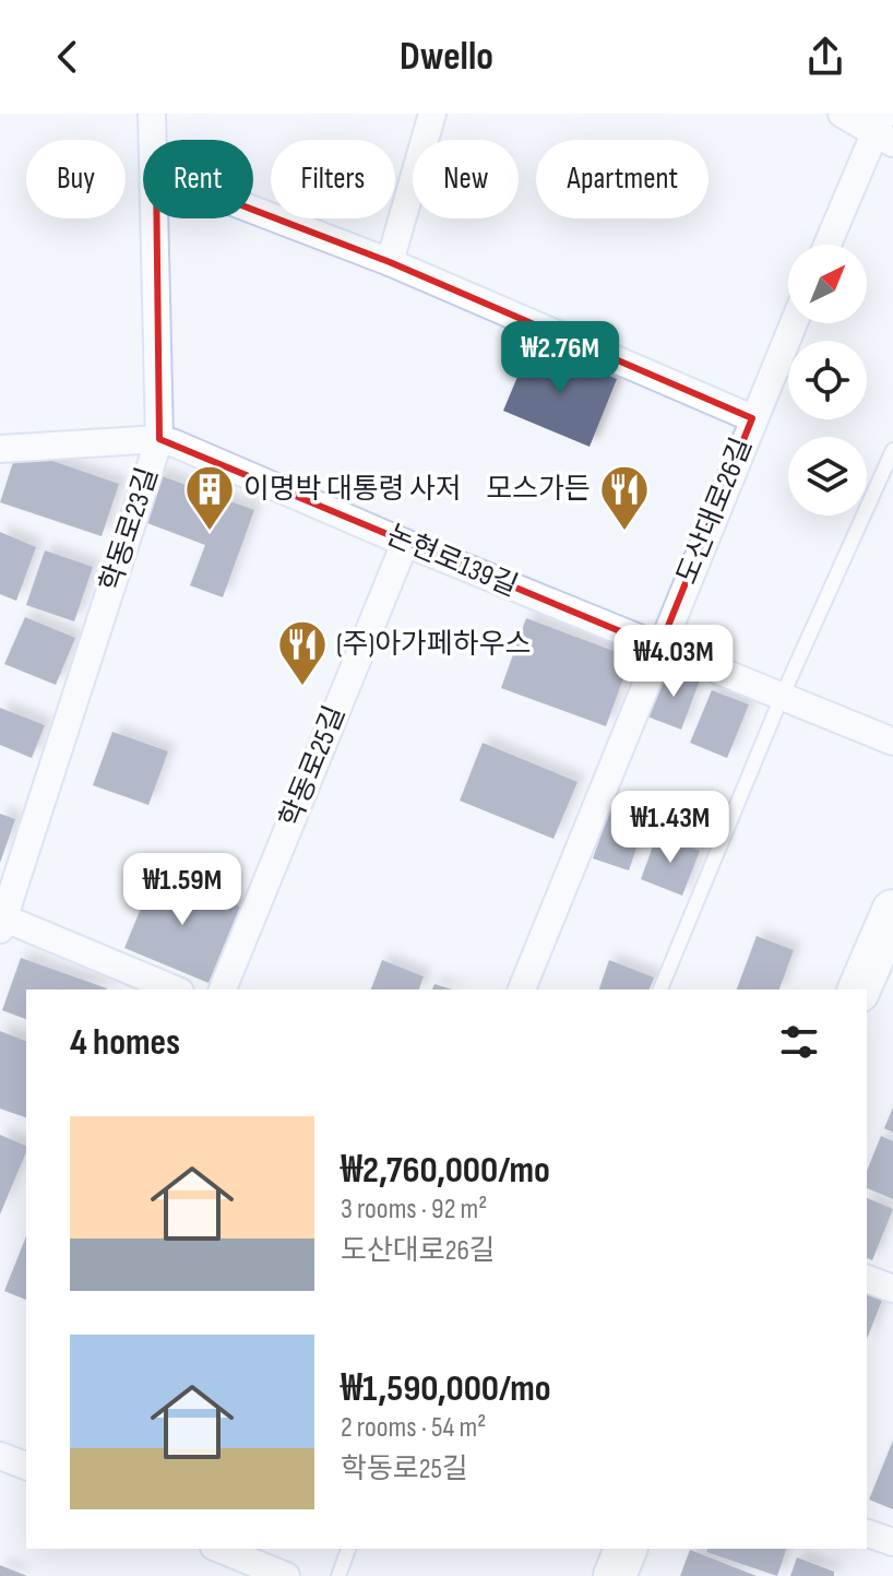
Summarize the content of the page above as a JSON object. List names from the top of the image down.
{
  "streets": {
    "street": [
      "도산대로26길",
      "학동로23길",
      "논현로139길",
      "학동로25길"
    ]
  },
  "crossings": [
    ["도산대로26길", "논현로139길"],
    ["학동로23길", "논현로139길"],
    ["논현로139길", "학동로25길"]
  ],
  "places": {
    "building": ["이명박 대통령 사저"],
    "restaurant": ["모스가든", "(주)아가페하우스"]
  },
  "north": "top right",
  "page": {
    "header": "Dwello",
    "chip": [
      "Buy",
      "Rent",
      "Filters",
      "New",
      "Apartment"
    ],
    "price": [
      "₩2.76M",
      "₩4.03M",
      "₩1.43M",
      "₩1.59M"
    ],
    "heading": "4 homes",
    "list": [
      {
        "name": "₩2,760,000/mo",
        "note": "3 rooms · 92 m² · 도산대로26길"
      },
      {
        "name": "₩1,590,000/mo",
        "note": "2 rooms · 54 m² · 학동로25길"
      }
    ]
  }
}
